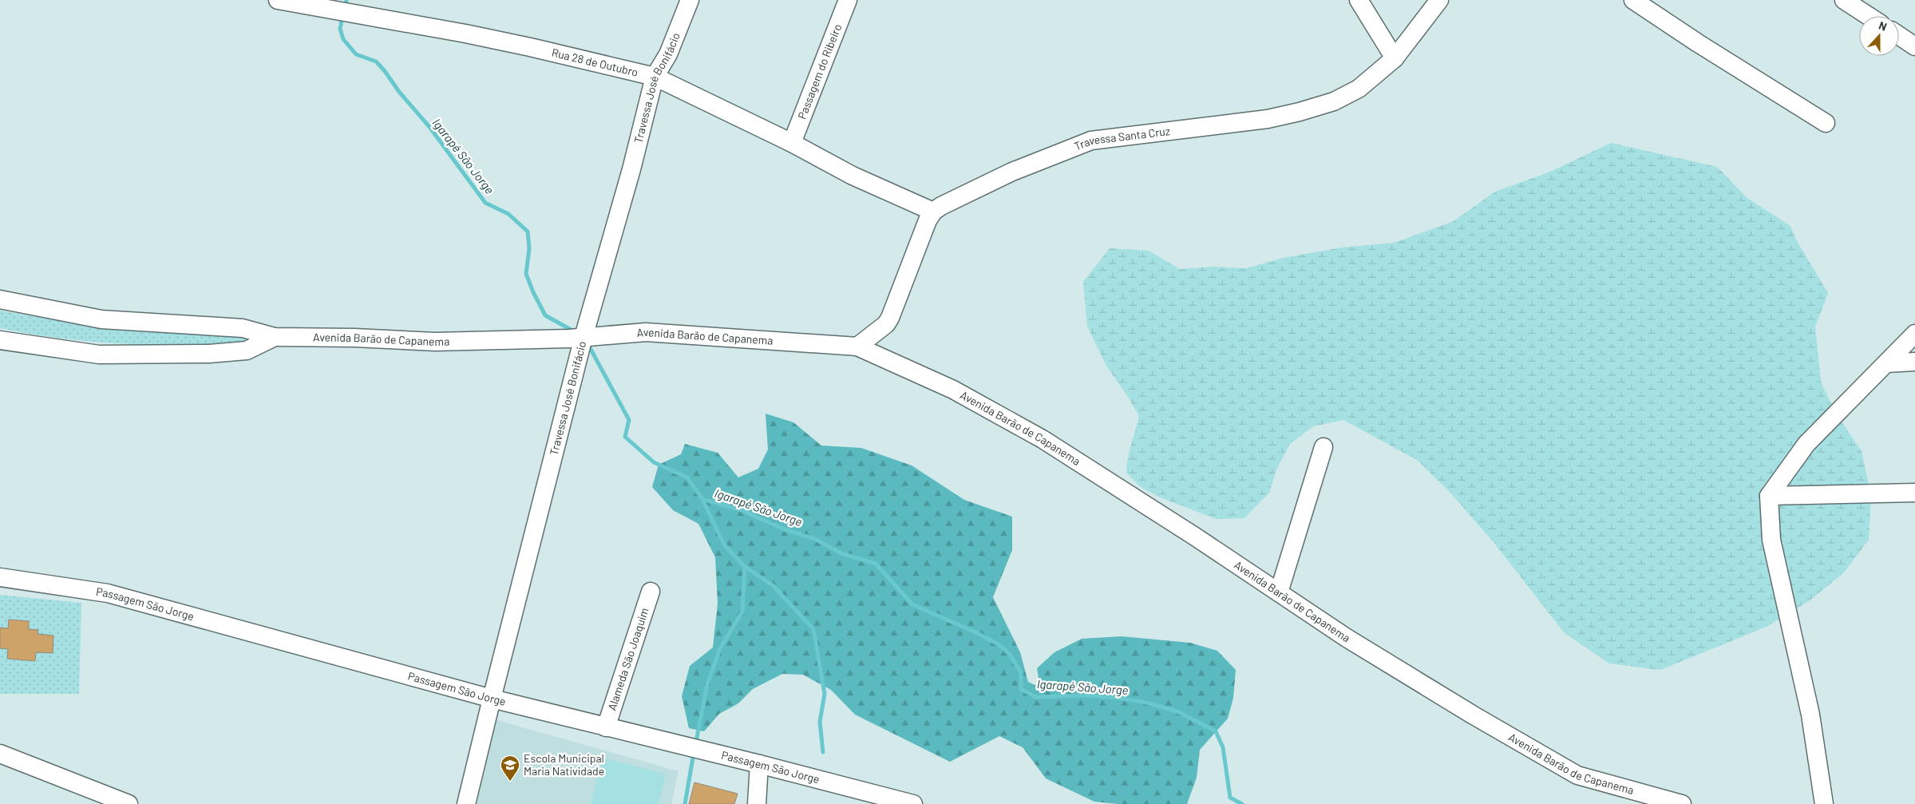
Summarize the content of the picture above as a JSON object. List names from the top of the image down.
{
  "streets": {
    "street": [
      "Rua 28 de Outubro",
      "Passagem do Ribeiro",
      "Travessa José Bonifácio",
      "Travessa Santa Cruz",
      "Avenida Barão de Capanema",
      "Passagem São Jorge",
      "Alameda São Joaquim"
    ]
  },
  "crossings": [
    ["Rua 28 de Outubro", "Passagem do Ribeiro"],
    ["Rua 28 de Outubro", "Travessa José Bonifácio"],
    ["Rua 28 de Outubro", "Travessa Santa Cruz"],
    ["Travessa José Bonifácio", "Avenida Barão de Capanema"],
    ["Travessa José Bonifácio", "Passagem São Jorge"],
    ["Passagem São Jorge", "Alameda São Joaquim"]
  ],
  "water": ["Igarapé São Jorge"],
  "places": {
    "school or university": ["Escola Municipal Maria Natividade"]
  },
  "north": "top"
}
